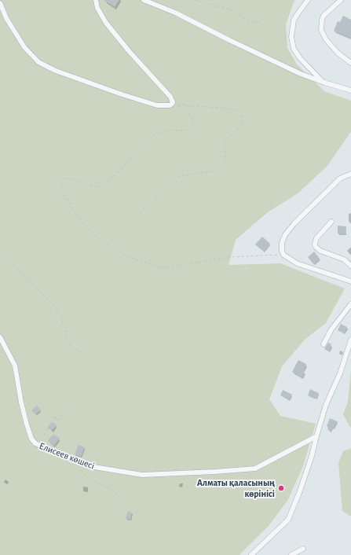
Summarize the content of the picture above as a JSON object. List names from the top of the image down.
{
  "streets": {
    "street": ["Елисеев көшесі"]
  },
  "places": ["Алматы қаласының көрінісі"]
}
